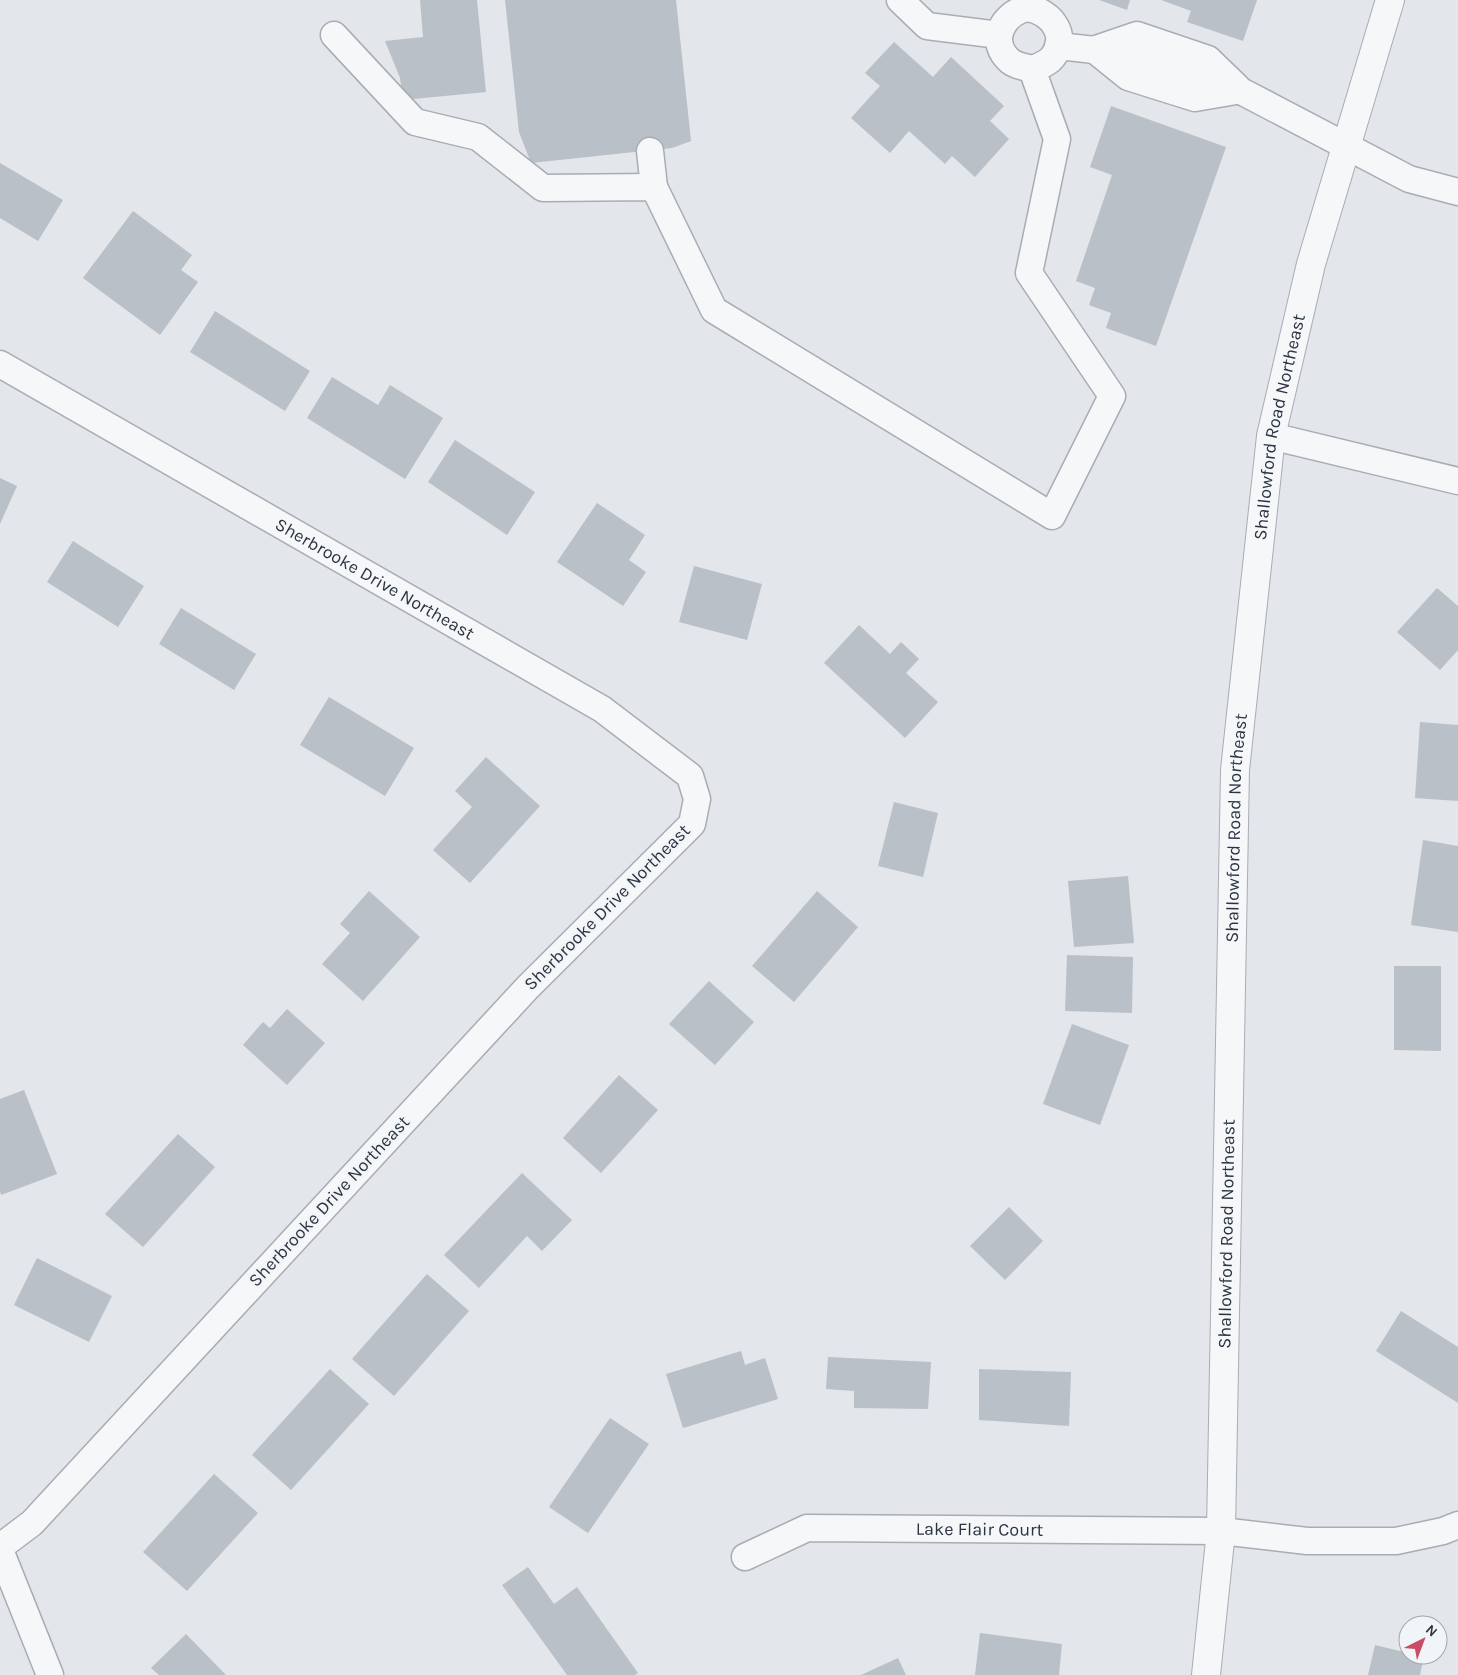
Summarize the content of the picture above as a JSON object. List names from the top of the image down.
{
  "streets": {
    "street": ["Shallowford Road Northeast", "Sherbrooke Drive Northeast", "Lake Flair Court"]
  },
  "crossings": [
    ["Shallowford Road Northeast", "Lake Flair Court"]
  ],
  "north": "top right"
}
